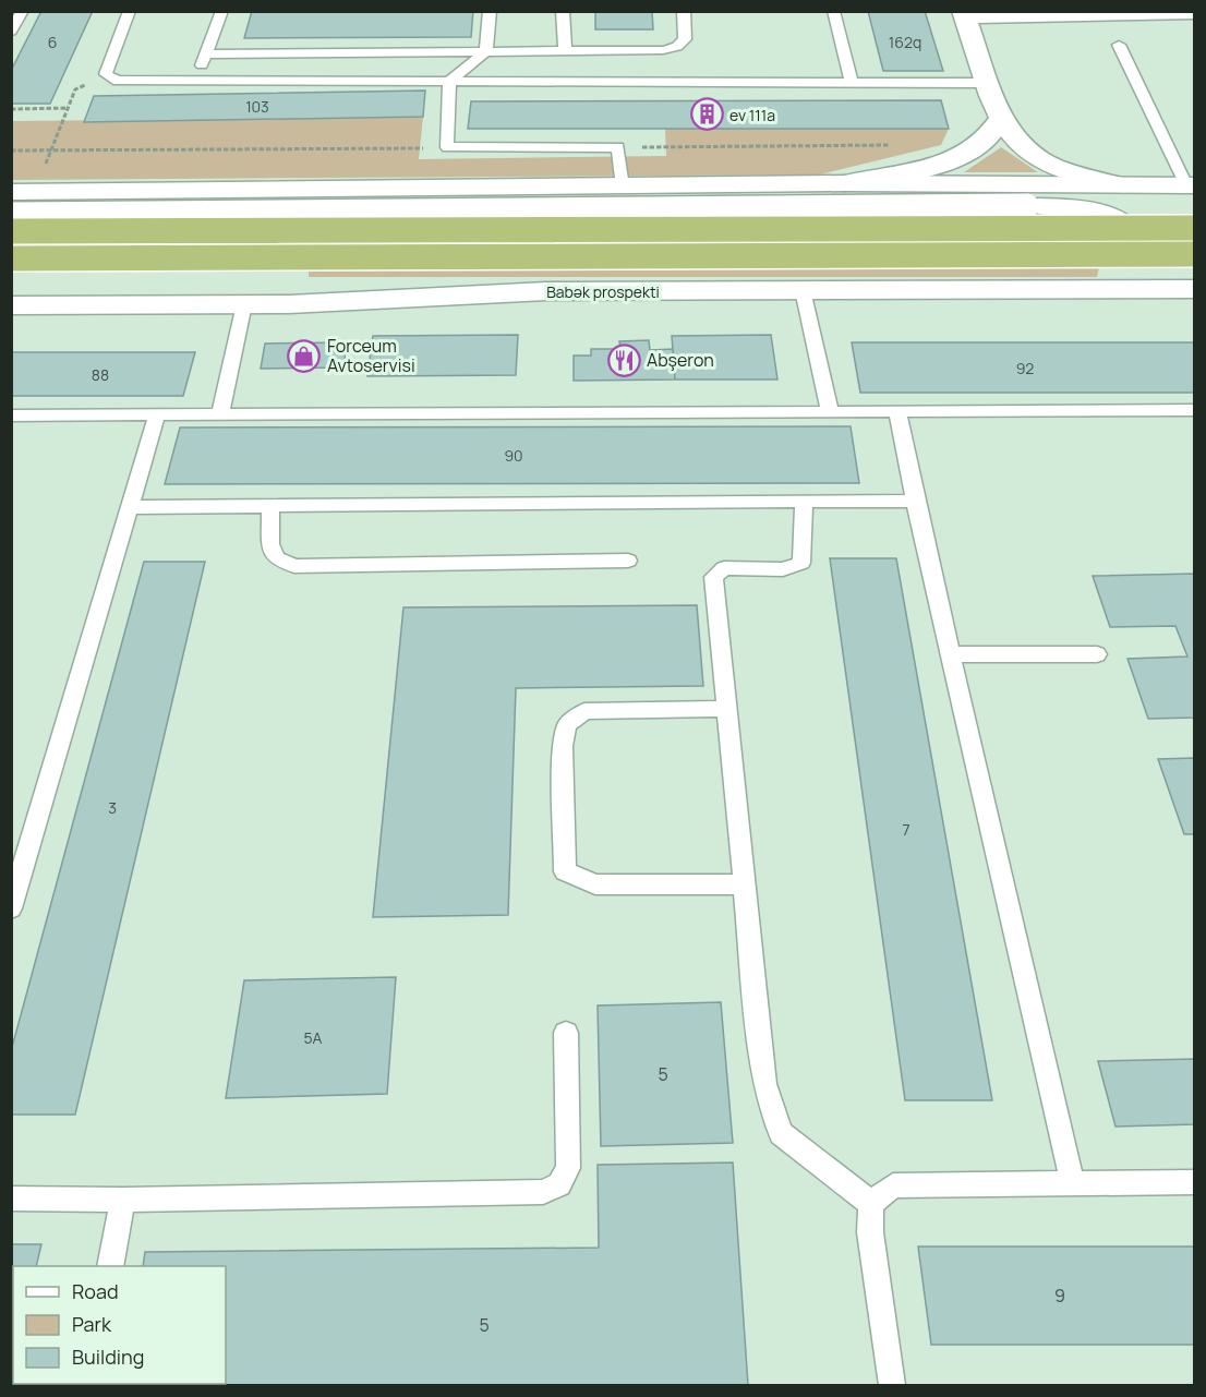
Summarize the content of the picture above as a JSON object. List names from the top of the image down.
{
  "streets": {
    "main road": ["Babək prospekti"]
  },
  "places": {
    "building": ["ev 111a"],
    "shop": ["Forceum Avtoservisi"],
    "restaurant": ["Abşeron"]
  },
  "house_numbers": [
    "6",
    "162q",
    "103",
    "92",
    "88",
    "90",
    "3",
    "7",
    "5A",
    "5",
    "9",
    "5"
  ],
  "legend": ["Road", "Park", "Building"]
}
